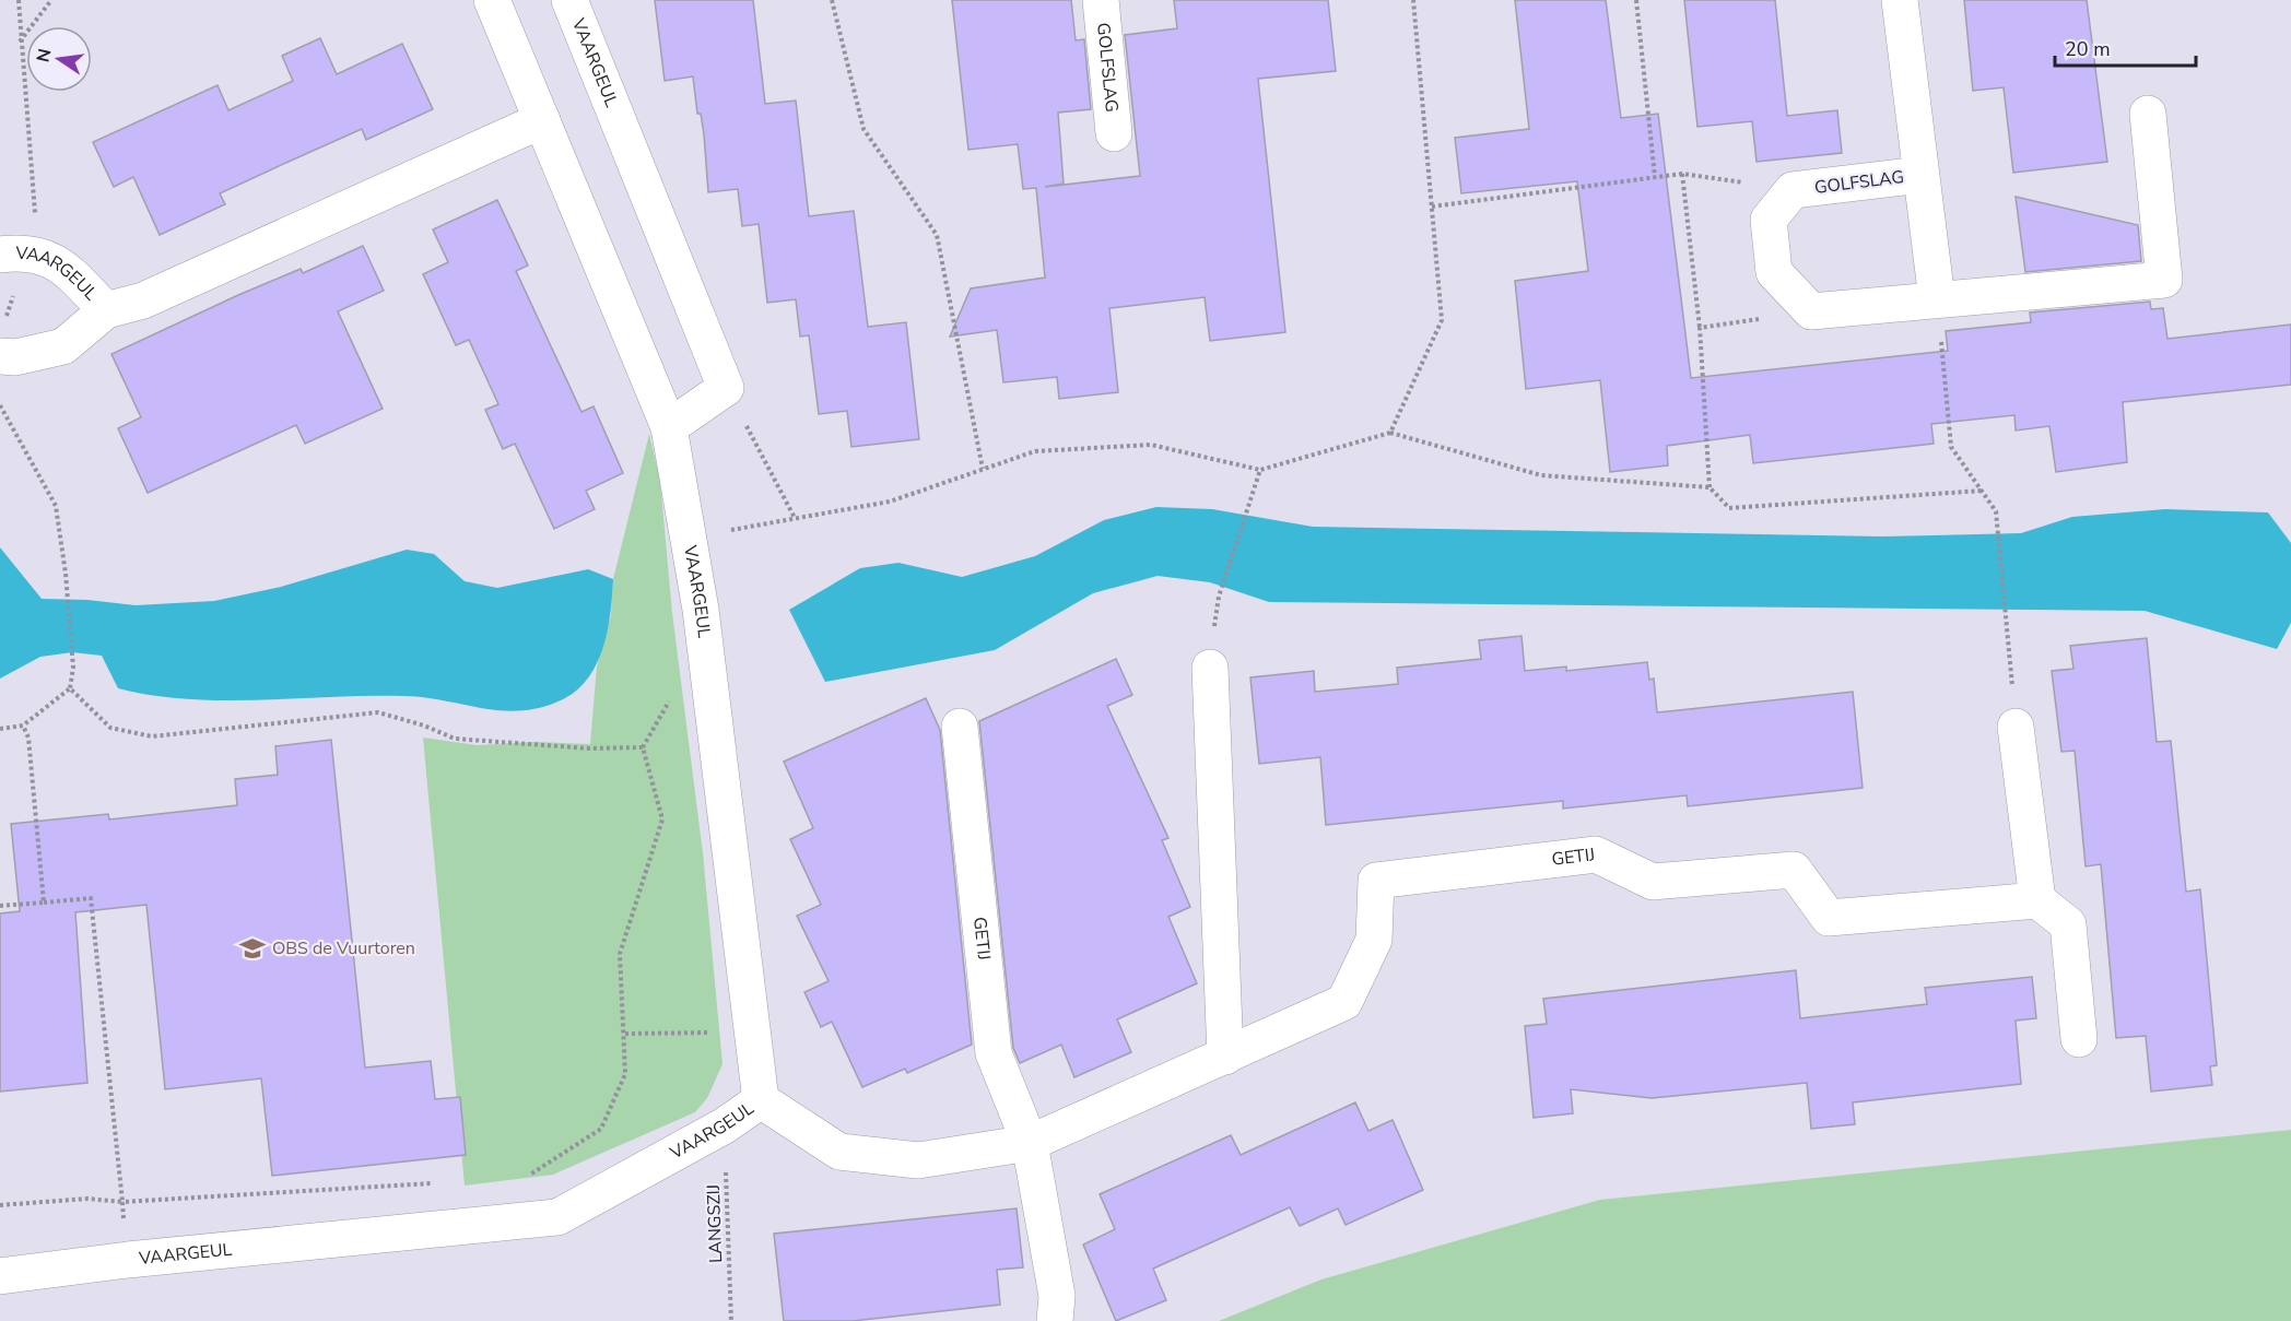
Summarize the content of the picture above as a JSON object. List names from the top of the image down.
{
  "streets": {
    "street": ["VAARGEUL", "GOLFSLAG", "GETIJ"],
    "path": ["LANGSZIJ"]
  },
  "crossings": [
    ["VAARGEUL", "GETIJ"],
    ["VAARGEUL", "LANGSZIJ"]
  ],
  "places": {
    "school or university": ["OBS de Vuurtoren"]
  },
  "scale_bar": "20 m",
  "north": "left"
}
